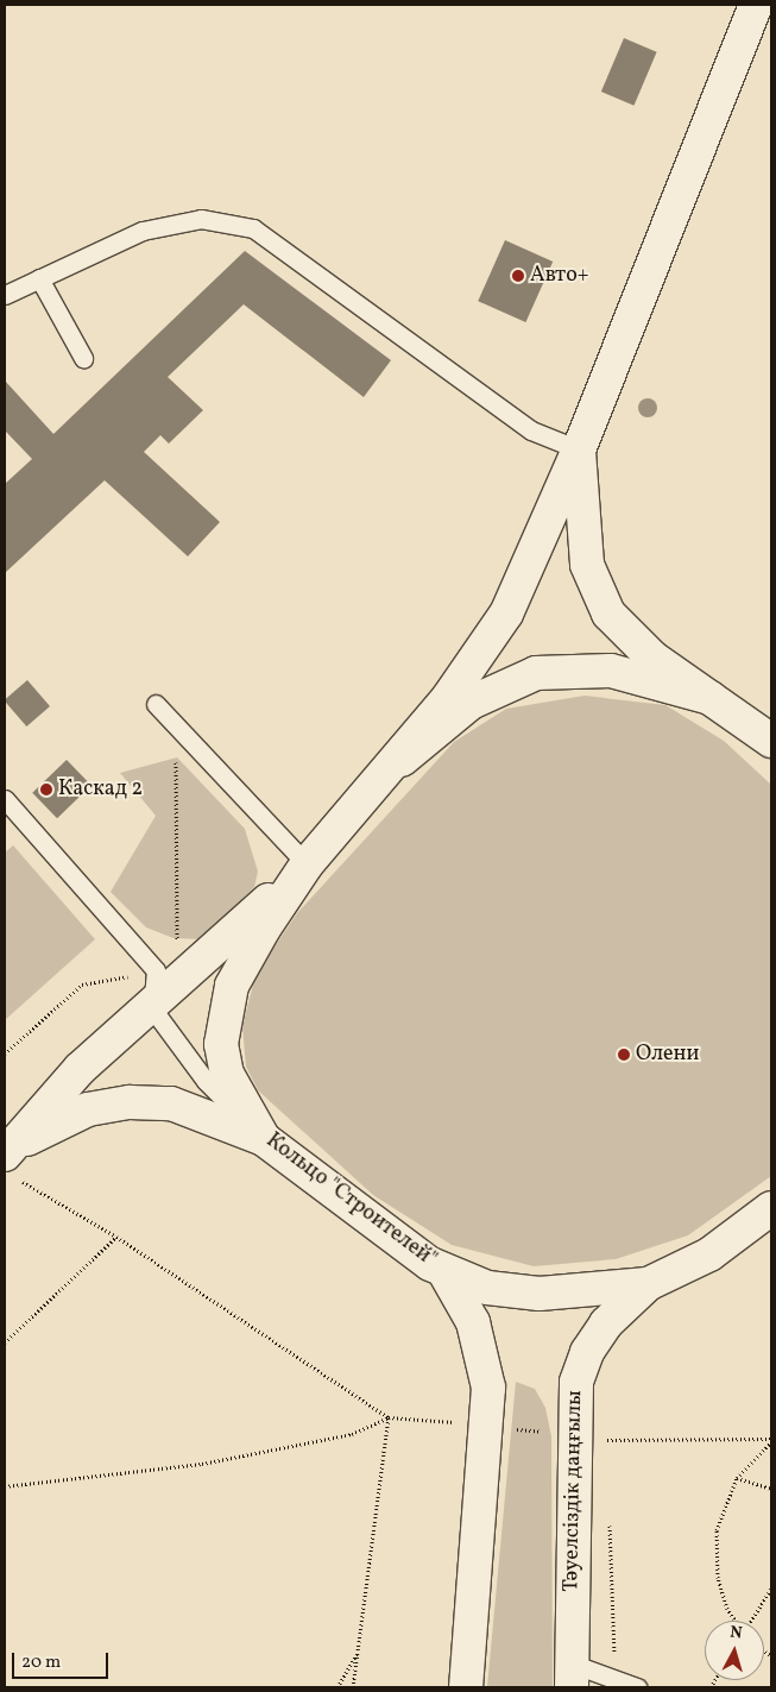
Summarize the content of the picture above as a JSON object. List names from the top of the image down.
{
  "streets": {
    "street": ["Кольцо \"Строителей\"", "Тәуелсіздік даңғылы"]
  },
  "crossings": [
    ["Кольцо \"Строителей\"", "Тәуелсіздік даңғылы"]
  ],
  "places": ["Авто+", "Каскад 2", "Олени"],
  "scale_bar": "20 m",
  "north": "top"
}
